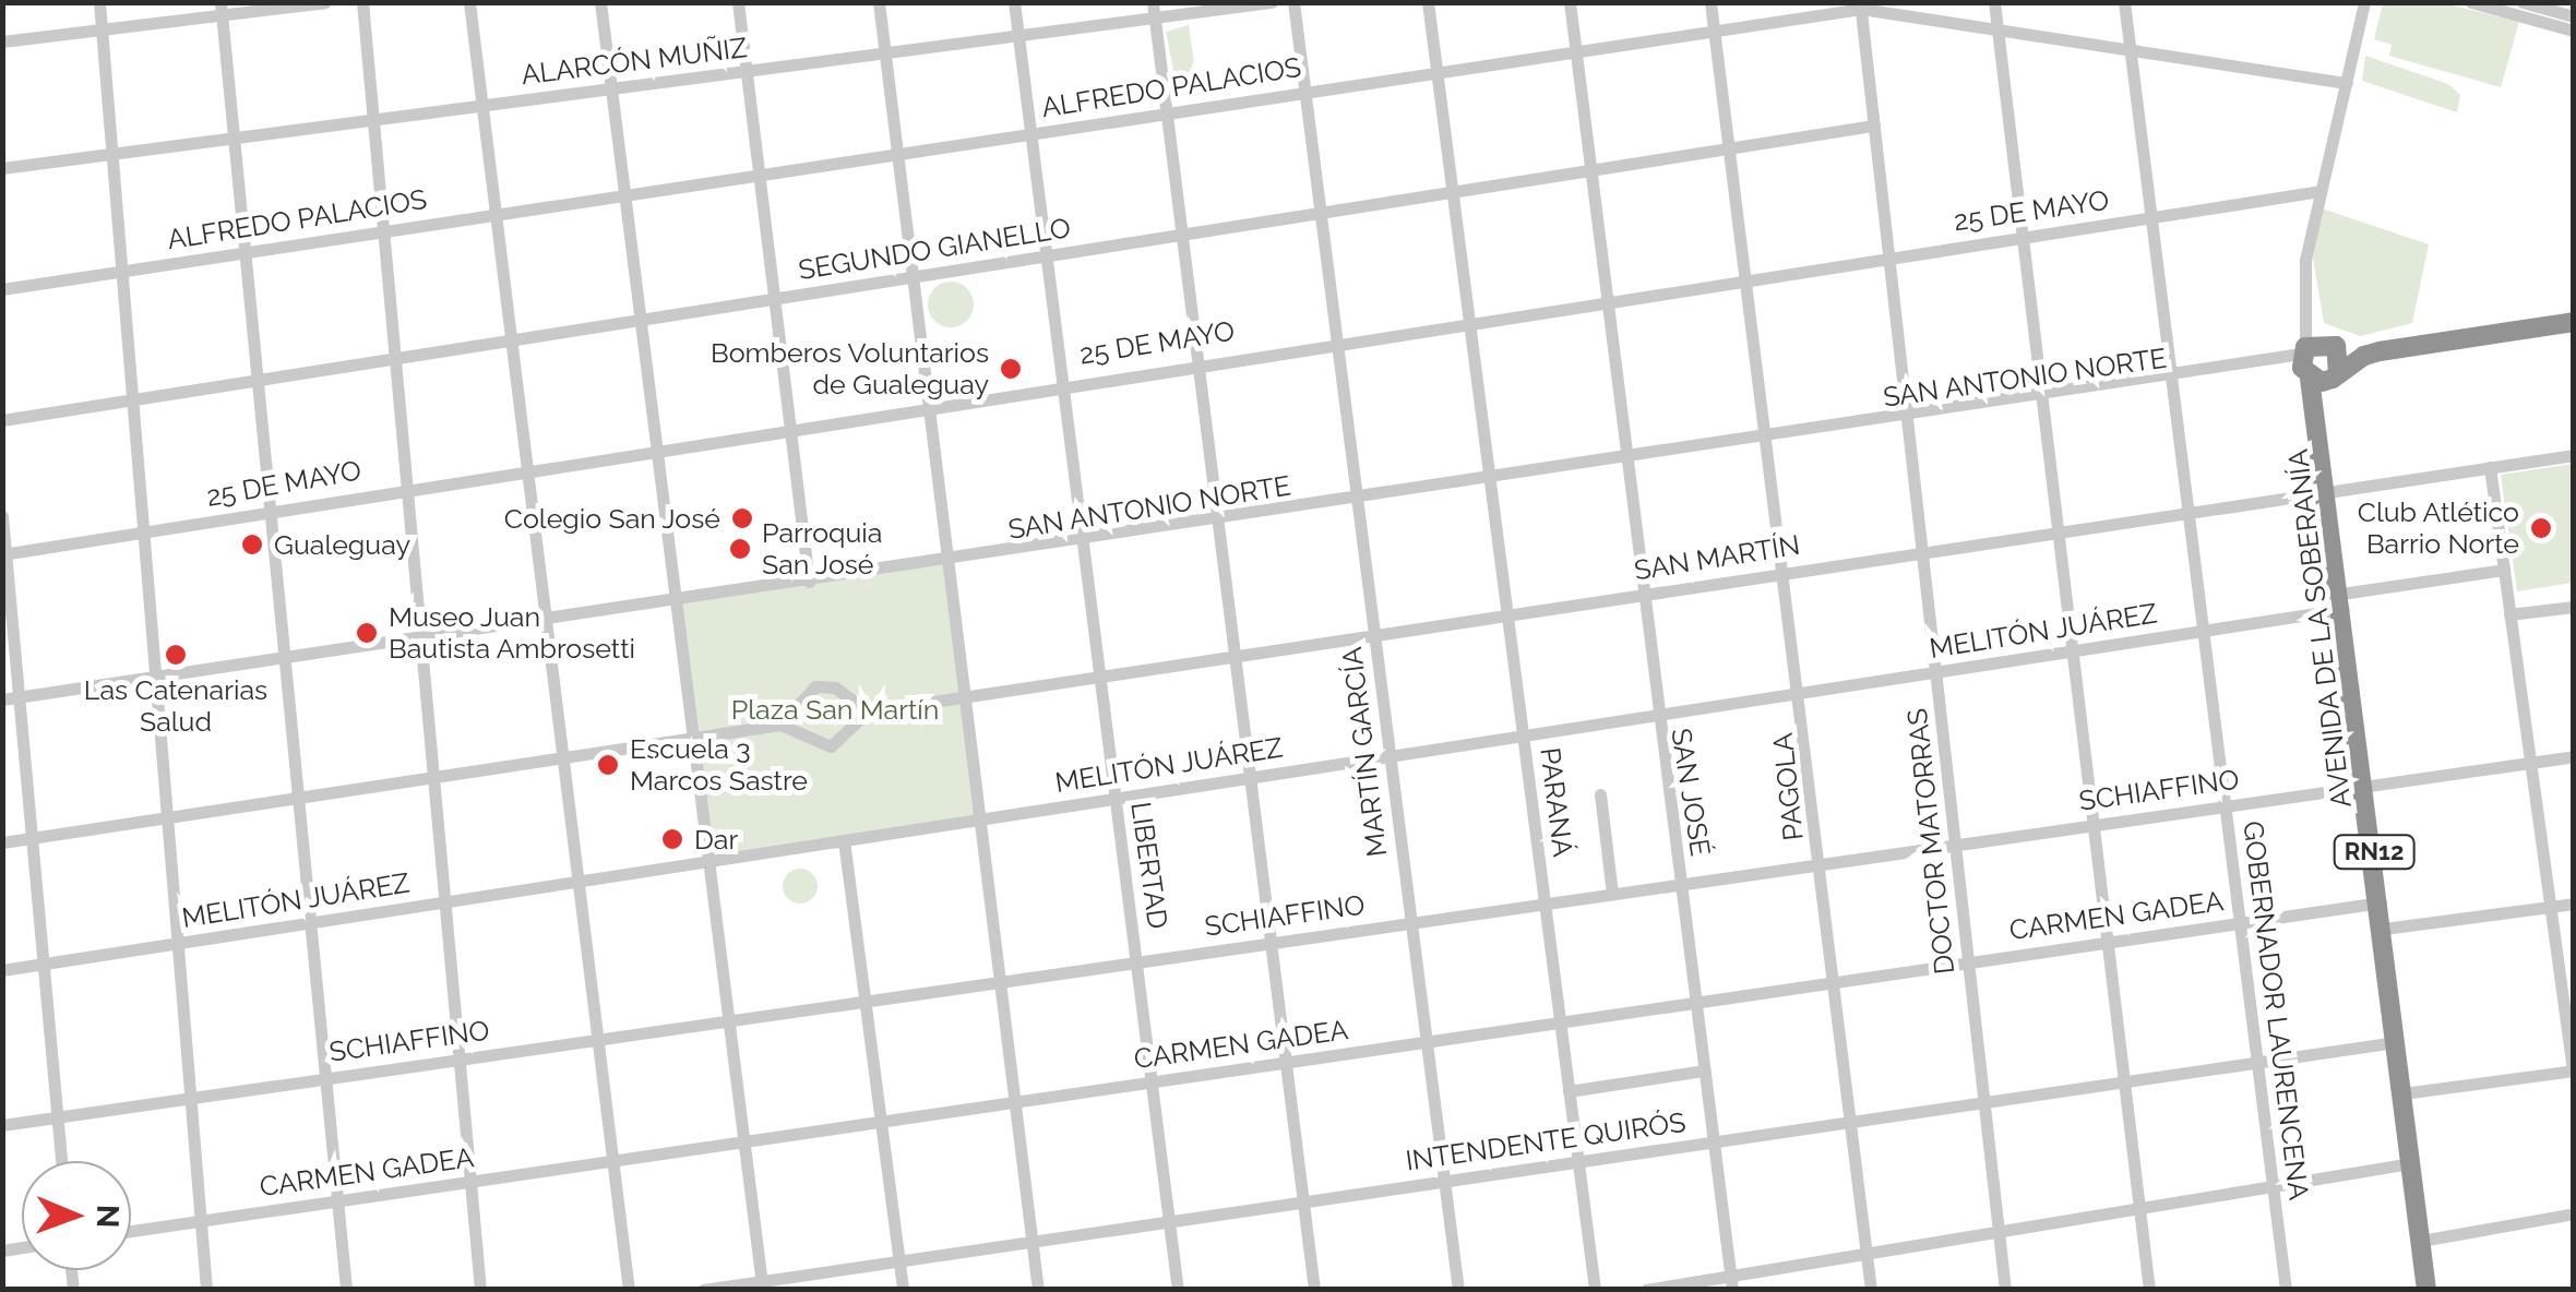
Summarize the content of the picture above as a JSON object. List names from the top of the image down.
{
  "streets": {
    "highway": ["AVENIDA DE LA SOBERANÍA", "RN12"],
    "street": [
      "ALARCÓN MUÑIZ",
      "ALFREDO PALACIOS",
      "25 DE MAYO",
      "SEGUNDO GIANELLO",
      "SAN ANTONIO NORTE",
      "SAN MARTÍN",
      "MELITÓN JUÁREZ",
      "MARTÍN GARCÍA",
      "PAGOLA",
      "SCHIAFFINO",
      "SAN JOSÉ",
      "PARANÁ",
      "DOCTOR MATORRAS",
      "LIBERTAD",
      "CARMEN GADEA",
      "GOBERNADOR LAURENCENA",
      "INTENDENTE QUIRÓS"
    ]
  },
  "crossings": [
    ["ALARCÓN MUÑIZ", "LIBERTAD"],
    ["ALFREDO PALACIOS", "MARTÍN GARCÍA"],
    ["ALFREDO PALACIOS", "PAGOLA"],
    ["ALFREDO PALACIOS", "SAN JOSÉ"],
    ["ALFREDO PALACIOS", "PARANÁ"],
    ["ALFREDO PALACIOS", "DOCTOR MATORRAS"],
    ["ALFREDO PALACIOS", "LIBERTAD"],
    ["ALFREDO PALACIOS", "GOBERNADOR LAURENCENA"],
    ["25 DE MAYO", "MARTÍN GARCÍA"],
    ["25 DE MAYO", "PAGOLA"],
    ["25 DE MAYO", "SAN JOSÉ"],
    ["25 DE MAYO", "PARANÁ"],
    ["25 DE MAYO", "DOCTOR MATORRAS"],
    ["25 DE MAYO", "LIBERTAD"],
    ["25 DE MAYO", "GOBERNADOR LAURENCENA"],
    ["SEGUNDO GIANELLO", "MARTÍN GARCÍA"],
    ["SEGUNDO GIANELLO", "PAGOLA"],
    ["SEGUNDO GIANELLO", "SAN JOSÉ"],
    ["SEGUNDO GIANELLO", "PARANÁ"],
    ["SEGUNDO GIANELLO", "DOCTOR MATORRAS"],
    ["SEGUNDO GIANELLO", "LIBERTAD"],
    ["SAN ANTONIO NORTE", "MARTÍN GARCÍA"],
    ["SAN ANTONIO NORTE", "PAGOLA"],
    ["SAN ANTONIO NORTE", "SAN JOSÉ"],
    ["SAN ANTONIO NORTE", "PARANÁ"],
    ["SAN ANTONIO NORTE", "DOCTOR MATORRAS"],
    ["SAN ANTONIO NORTE", "RN12"],
    ["SAN ANTONIO NORTE", "LIBERTAD"],
    ["SAN ANTONIO NORTE", "GOBERNADOR LAURENCENA"],
    ["SAN MARTÍN", "AVENIDA DE LA SOBERANÍA"],
    ["SAN MARTÍN", "MARTÍN GARCÍA"],
    ["SAN MARTÍN", "PAGOLA"],
    ["SAN MARTÍN", "SAN JOSÉ"],
    ["SAN MARTÍN", "PARANÁ"],
    ["SAN MARTÍN", "DOCTOR MATORRAS"],
    ["SAN MARTÍN", "LIBERTAD"],
    ["SAN MARTÍN", "GOBERNADOR LAURENCENA"],
    ["AVENIDA DE LA SOBERANÍA", "MELITÓN JUÁREZ"],
    ["AVENIDA DE LA SOBERANÍA", "SCHIAFFINO"],
    ["AVENIDA DE LA SOBERANÍA", "RN12"],
    ["AVENIDA DE LA SOBERANÍA", "CARMEN GADEA"],
    ["AVENIDA DE LA SOBERANÍA", "INTENDENTE QUIRÓS"],
    ["MELITÓN JUÁREZ", "MARTÍN GARCÍA"],
    ["MELITÓN JUÁREZ", "PAGOLA"],
    ["MELITÓN JUÁREZ", "SAN JOSÉ"],
    ["MELITÓN JUÁREZ", "PARANÁ"],
    ["MELITÓN JUÁREZ", "DOCTOR MATORRAS"],
    ["MELITÓN JUÁREZ", "LIBERTAD"],
    ["MELITÓN JUÁREZ", "GOBERNADOR LAURENCENA"],
    ["MARTÍN GARCÍA", "SCHIAFFINO"],
    ["MARTÍN GARCÍA", "CARMEN GADEA"],
    ["MARTÍN GARCÍA", "INTENDENTE QUIRÓS"],
    ["PAGOLA", "SCHIAFFINO"],
    ["PAGOLA", "CARMEN GADEA"],
    ["PAGOLA", "INTENDENTE QUIRÓS"],
    ["SCHIAFFINO", "SAN JOSÉ"],
    ["SCHIAFFINO", "PARANÁ"],
    ["SCHIAFFINO", "DOCTOR MATORRAS"],
    ["SCHIAFFINO", "LIBERTAD"],
    ["SCHIAFFINO", "GOBERNADOR LAURENCENA"],
    ["SAN JOSÉ", "CARMEN GADEA"],
    ["SAN JOSÉ", "INTENDENTE QUIRÓS"],
    ["PARANÁ", "CARMEN GADEA"],
    ["PARANÁ", "INTENDENTE QUIRÓS"],
    ["DOCTOR MATORRAS", "CARMEN GADEA"],
    ["DOCTOR MATORRAS", "INTENDENTE QUIRÓS"],
    ["LIBERTAD", "CARMEN GADEA"],
    ["LIBERTAD", "INTENDENTE QUIRÓS"],
    ["CARMEN GADEA", "GOBERNADOR LAURENCENA"],
    ["GOBERNADOR LAURENCENA", "INTENDENTE QUIRÓS"]
  ],
  "parks": ["Plaza San Martín"],
  "places": [
    "Bomberos Voluntarios de Gualeguay",
    "Colegio San José",
    "Club Atlético Barrio Norte",
    "Gualeguay",
    "Parroquia San José",
    "Museo Juan Bautista Ambrosetti",
    "Las Catenarias Salud",
    "Escuela 3 Marcos Sastre",
    "Dar"
  ],
  "north": "right"
}
